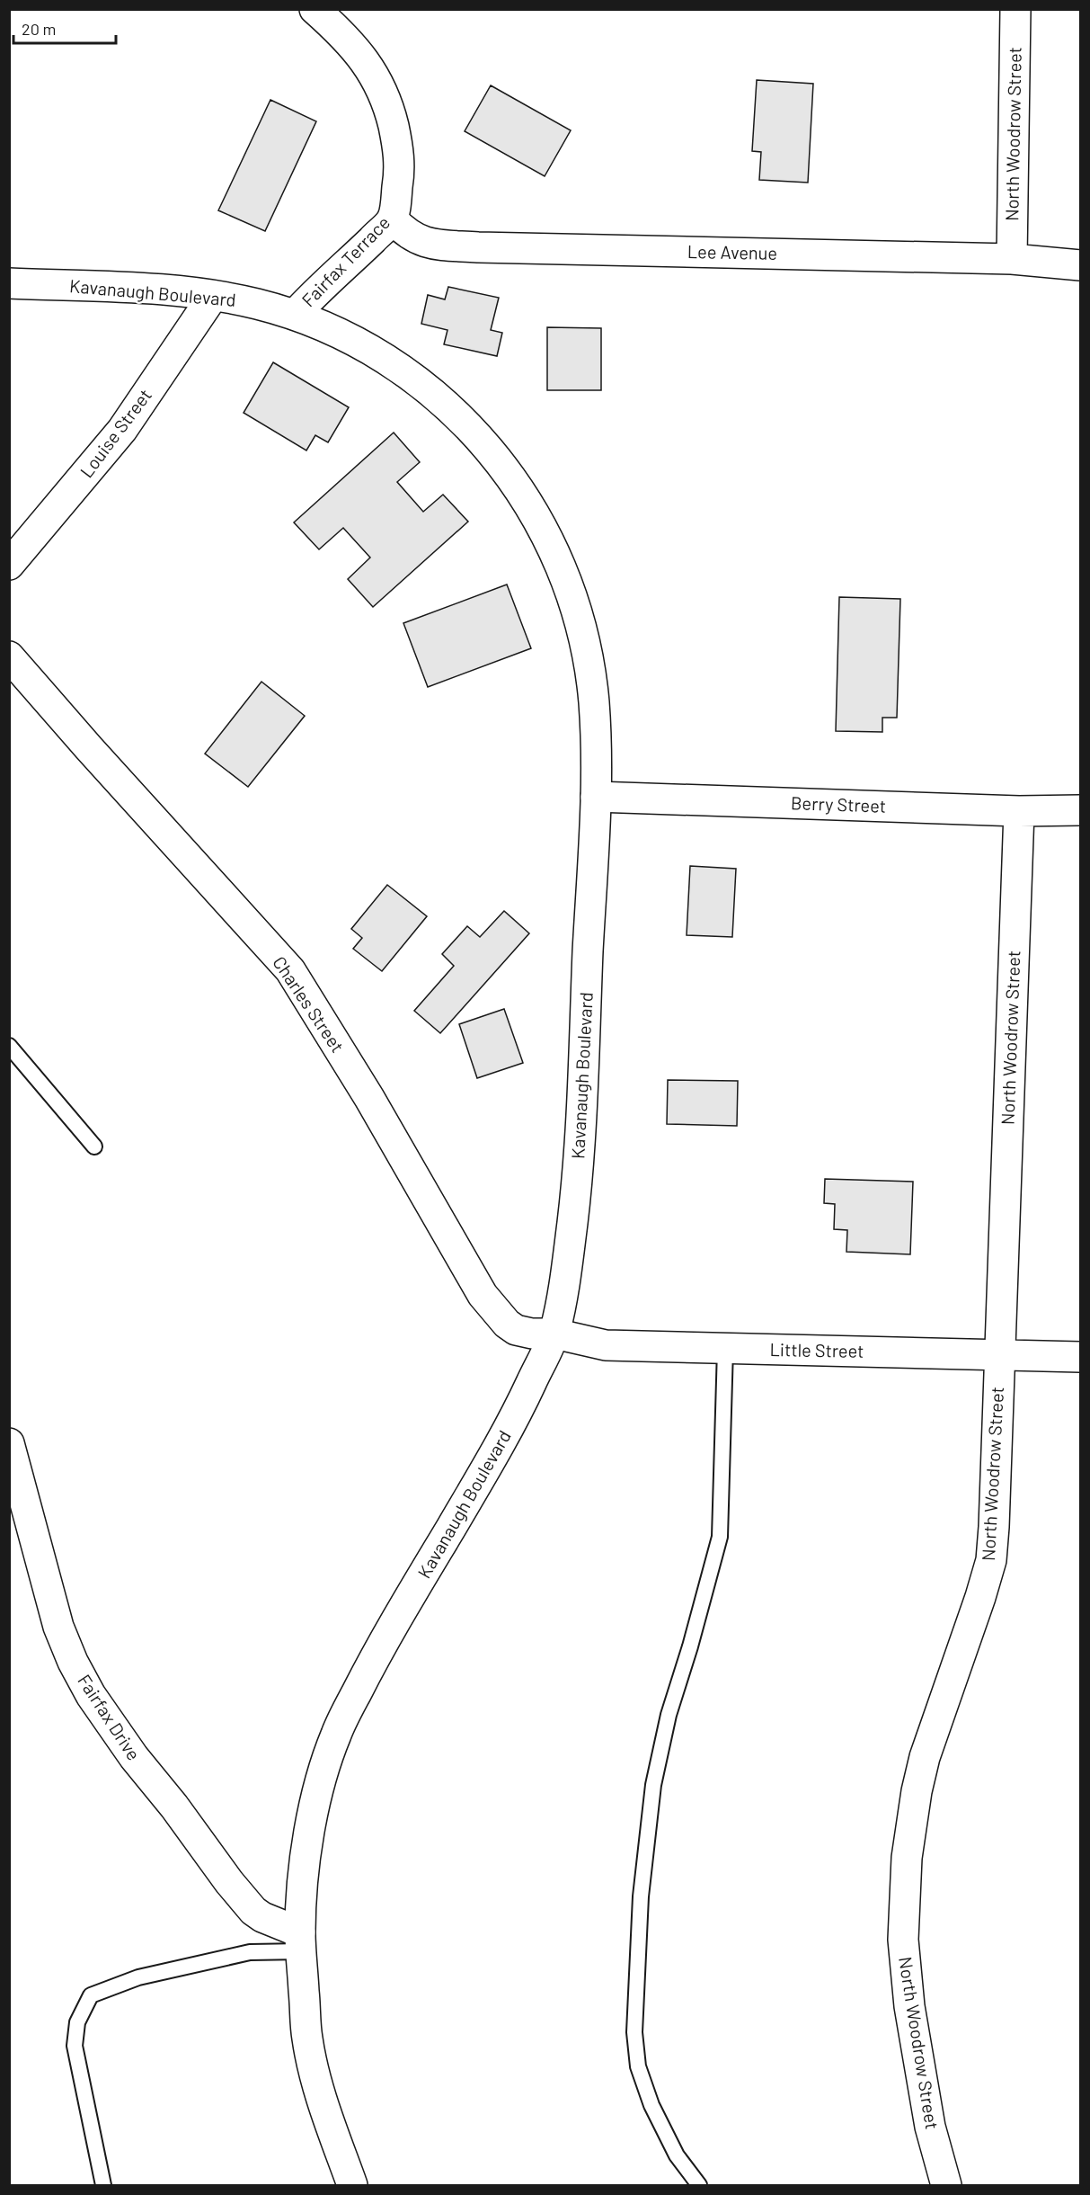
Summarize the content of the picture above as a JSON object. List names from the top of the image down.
{
  "streets": {
    "street": [
      "North Woodrow Street",
      "Lee Avenue",
      "Fairfax Terrace",
      "Kavanaugh Boulevard",
      "Louise Street",
      "Berry Street",
      "Charles Street",
      "Little Street",
      "Fairfax Drive"
    ]
  },
  "crossings": [
    ["North Woodrow Street", "Lee Avenue"],
    ["North Woodrow Street", "Berry Street"],
    ["North Woodrow Street", "Little Street"],
    ["Lee Avenue", "Fairfax Terrace"],
    ["Fairfax Terrace", "Kavanaugh Boulevard"],
    ["Kavanaugh Boulevard", "Louise Street"],
    ["Kavanaugh Boulevard", "Berry Street"],
    ["Kavanaugh Boulevard", "Charles Street"],
    ["Kavanaugh Boulevard", "Little Street"],
    ["Kavanaugh Boulevard", "Fairfax Drive"],
    ["Charles Street", "Little Street"]
  ],
  "scale_bar": "20 m"
}
